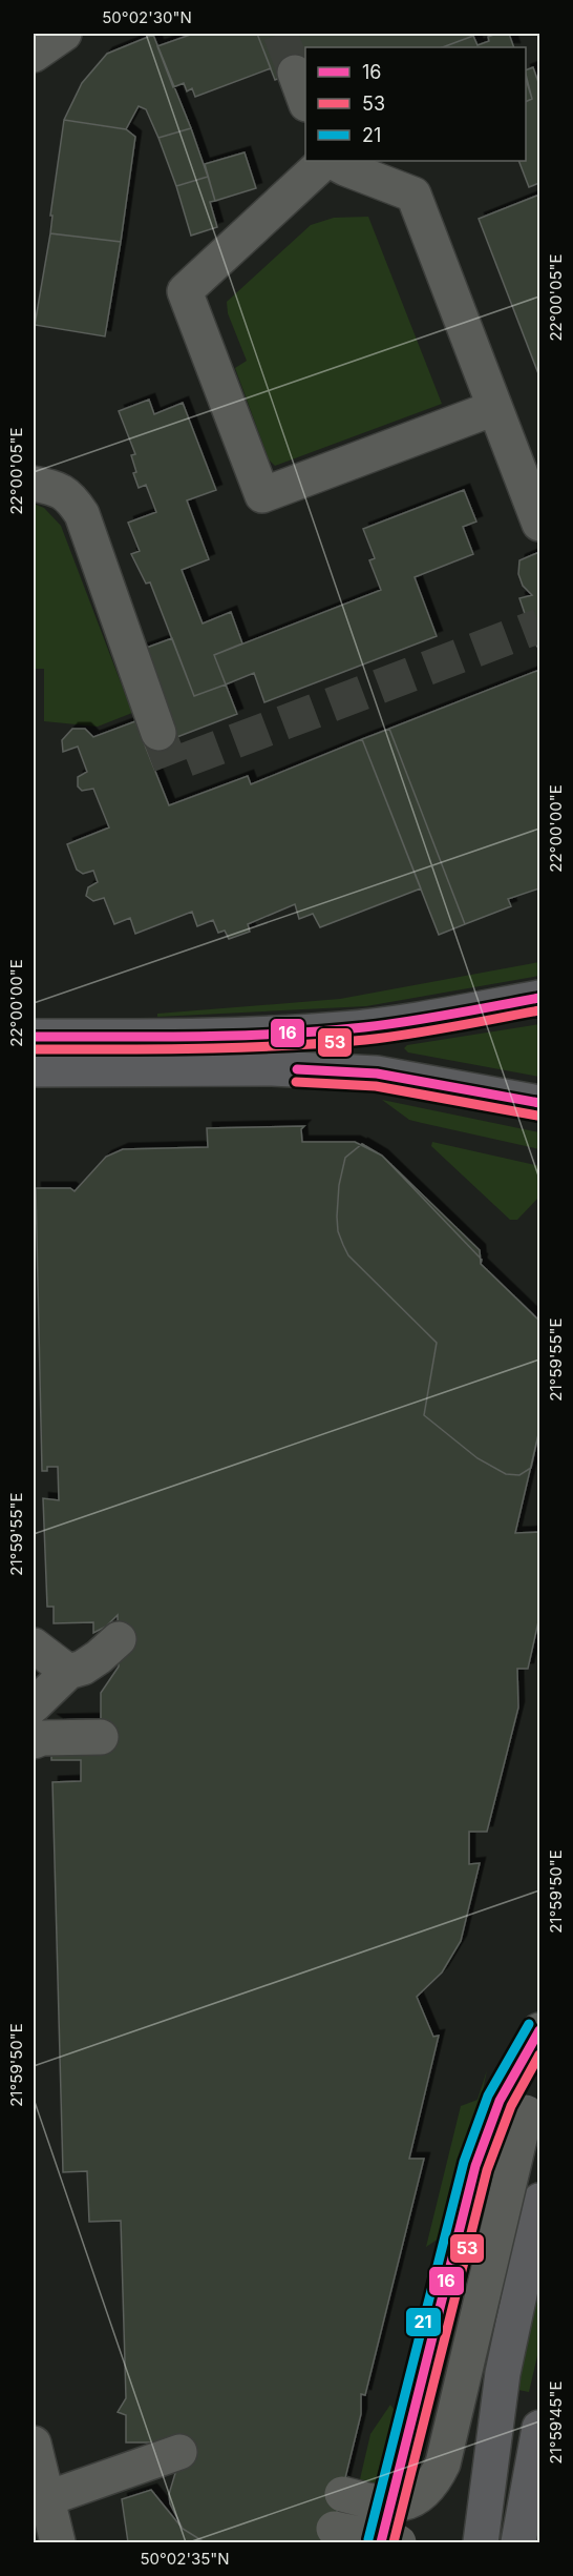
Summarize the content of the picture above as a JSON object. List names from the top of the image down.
{
  "lines": ["transit line 16", "transit line 53", "transit line 21"],
  "legend": ["16", "53", "21"],
  "coordinates": [
    "50°02'30\"N",
    "22°00'05\"E",
    "22°00'00\"E",
    "21°59'55\"E",
    "21°59'50\"E",
    "21°59'45\"E",
    "50°02'35\"N"
  ]
}
